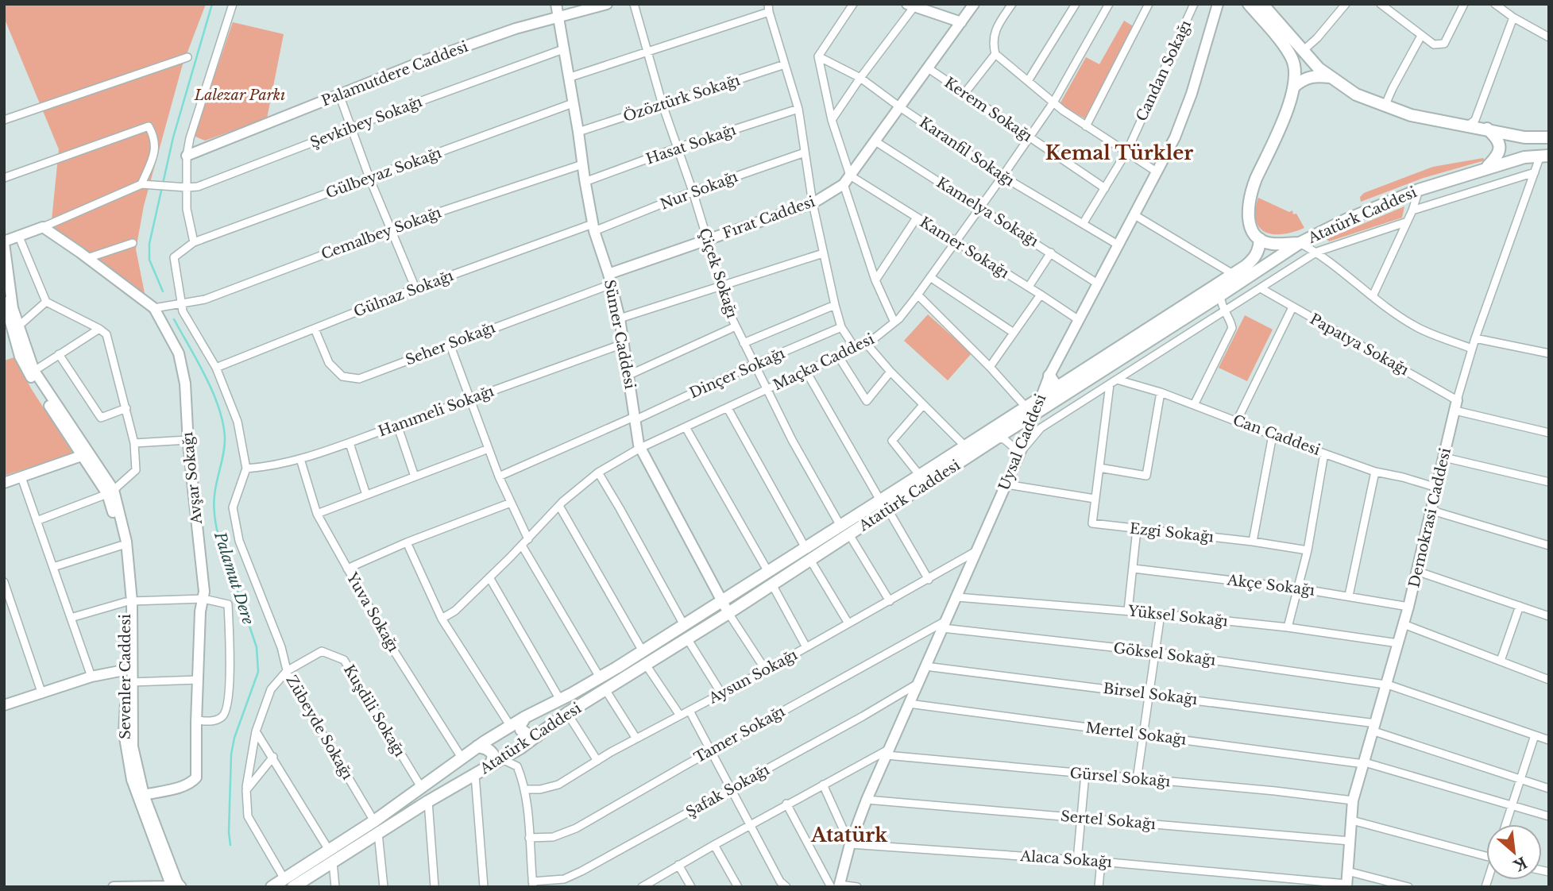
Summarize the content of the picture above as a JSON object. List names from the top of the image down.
{
  "streets": {
    "main road": ["Atatürk Caddesi"],
    "street": [
      "Candan Sokağı",
      "Palamutdere Caddesi",
      "Özöztürk Sokağı",
      "Kerem Sokağı",
      "Şevkibey Sokağı",
      "Hasat Sokağı",
      "Karanfil Sokağı",
      "Gülbeyaz Sokağı",
      "Nur Sokağı",
      "Kamelya Sokağı",
      "Fırat Caddesi",
      "Cemalbey Sokağı",
      "Kamer Sokağı",
      "Çiçek Sokağı",
      "Gülnaz Sokağı",
      "Sümer Caddesi",
      "Seher Sokağı",
      "Papatya Sokağı",
      "Maçka Caddesi",
      "Dinçer Sokağı",
      "Hanımeli Sokağı",
      "Can Caddesi",
      "Uysal Caddesi",
      "Avşar Sokağı",
      "Demokrasi Caddesi",
      "Ezgi Sokağı",
      "Akçe Sokağı",
      "Yuva Sokağı",
      "Yüksel Sokağı",
      "Göksel Sokağı",
      "Sevenler Caddesi",
      "Aysun Sokağı",
      "Birsel Sokağı",
      "Kuşdili Sokağı",
      "Zübeyde Sokağı",
      "Mertel Sokağı",
      "Tamer Sokağı",
      "Gürsel Sokağı",
      "Şafak Sokağı",
      "Sertel Sokağı",
      "Alaca Sokağı"
    ]
  },
  "crossings": [
    ["Candan Sokağı", "Kerem Sokağı"],
    ["Candan Sokağı", "Karanfil Sokağı"],
    ["Palamutdere Caddesi", "Sümer Caddesi"],
    ["Özöztürk Sokağı", "Çiçek Sokağı"],
    ["Özöztürk Sokağı", "Sümer Caddesi"],
    ["Kerem Sokağı", "Fırat Caddesi"],
    ["Kerem Sokağı", "Maçka Caddesi"],
    ["Şevkibey Sokağı", "Sümer Caddesi"],
    ["Hasat Sokağı", "Çiçek Sokağı"],
    ["Hasat Sokağı", "Sümer Caddesi"],
    ["Karanfil Sokağı", "Fırat Caddesi"],
    ["Karanfil Sokağı", "Maçka Caddesi"],
    ["Karanfil Sokağı", "Uysal Caddesi"],
    ["Gülbeyaz Sokağı", "Sümer Caddesi"],
    ["Gülbeyaz Sokağı", "Zübeyde Sokağı"],
    ["Nur Sokağı", "Çiçek Sokağı"],
    ["Nur Sokağı", "Gülnaz Sokağı"],
    ["Nur Sokağı", "Sümer Caddesi"],
    ["Kamelya Sokağı", "Fırat Caddesi"],
    ["Kamelya Sokağı", "Maçka Caddesi"],
    ["Kamelya Sokağı", "Uysal Caddesi"],
    ["Atatürk Caddesi", "Çiçek Sokağı"],
    ["Atatürk Caddesi", "Sümer Caddesi"],
    ["Atatürk Caddesi", "Uysal Caddesi"],
    ["Atatürk Caddesi", "Demokrasi Caddesi"],
    ["Atatürk Caddesi", "Yuva Sokağı"],
    ["Atatürk Caddesi", "Kuşdili Sokağı"],
    ["Atatürk Caddesi", "Zübeyde Sokağı"],
    ["Fırat Caddesi", "Kamer Sokağı"],
    ["Fırat Caddesi", "Çiçek Sokağı"],
    ["Fırat Caddesi", "Sümer Caddesi"],
    ["Fırat Caddesi", "Seher Sokağı"],
    ["Cemalbey Sokağı", "Sümer Caddesi"],
    ["Cemalbey Sokağı", "Avşar Sokağı"],
    ["Cemalbey Sokağı", "Zübeyde Sokağı"],
    ["Kamer Sokağı", "Maçka Caddesi"],
    ["Kamer Sokağı", "Uysal Caddesi"],
    ["Çiçek Sokağı", "Maçka Caddesi"],
    ["Çiçek Sokağı", "Dinçer Sokağı"],
    ["Gülnaz Sokağı", "Sümer Caddesi"],
    ["Gülnaz Sokağı", "Seher Sokağı"],
    ["Gülnaz Sokağı", "Zübeyde Sokağı"],
    ["Sümer Caddesi", "Seher Sokağı"],
    ["Sümer Caddesi", "Maçka Caddesi"],
    ["Sümer Caddesi", "Dinçer Sokağı"],
    ["Sümer Caddesi", "Hanımeli Sokağı"],
    ["Papatya Sokağı", "Demokrasi Caddesi"],
    ["Hanımeli Sokağı", "Yuva Sokağı"],
    ["Hanımeli Sokağı", "Zübeyde Sokağı"],
    ["Can Caddesi", "Demokrasi Caddesi"],
    ["Can Caddesi", "Ezgi Sokağı"],
    ["Uysal Caddesi", "Yüksel Sokağı"],
    ["Uysal Caddesi", "Göksel Sokağı"],
    ["Uysal Caddesi", "Aysun Sokağı"],
    ["Uysal Caddesi", "Birsel Sokağı"],
    ["Uysal Caddesi", "Mertel Sokağı"],
    ["Uysal Caddesi", "Tamer Sokağı"],
    ["Uysal Caddesi", "Gürsel Sokağı"],
    ["Uysal Caddesi", "Şafak Sokağı"],
    ["Uysal Caddesi", "Sertel Sokağı"],
    ["Uysal Caddesi", "Alaca Sokağı"],
    ["Avşar Sokağı", "Sevenler Caddesi"],
    ["Demokrasi Caddesi", "Akçe Sokağı"],
    ["Demokrasi Caddesi", "Yüksel Sokağı"],
    ["Demokrasi Caddesi", "Göksel Sokağı"],
    ["Demokrasi Caddesi", "Birsel Sokağı"],
    ["Demokrasi Caddesi", "Mertel Sokağı"],
    ["Demokrasi Caddesi", "Gürsel Sokağı"],
    ["Demokrasi Caddesi", "Sertel Sokağı"],
    ["Demokrasi Caddesi", "Alaca Sokağı"],
    ["Göksel Sokağı", "Tamer Sokağı"],
    ["Kuşdili Sokağı", "Zübeyde Sokağı"]
  ],
  "districts": ["Kemal Türkler", "Atatürk"],
  "water": ["Palamut Dere"],
  "parks": ["Lalezar Parkı"],
  "north": "bottom right"
}
